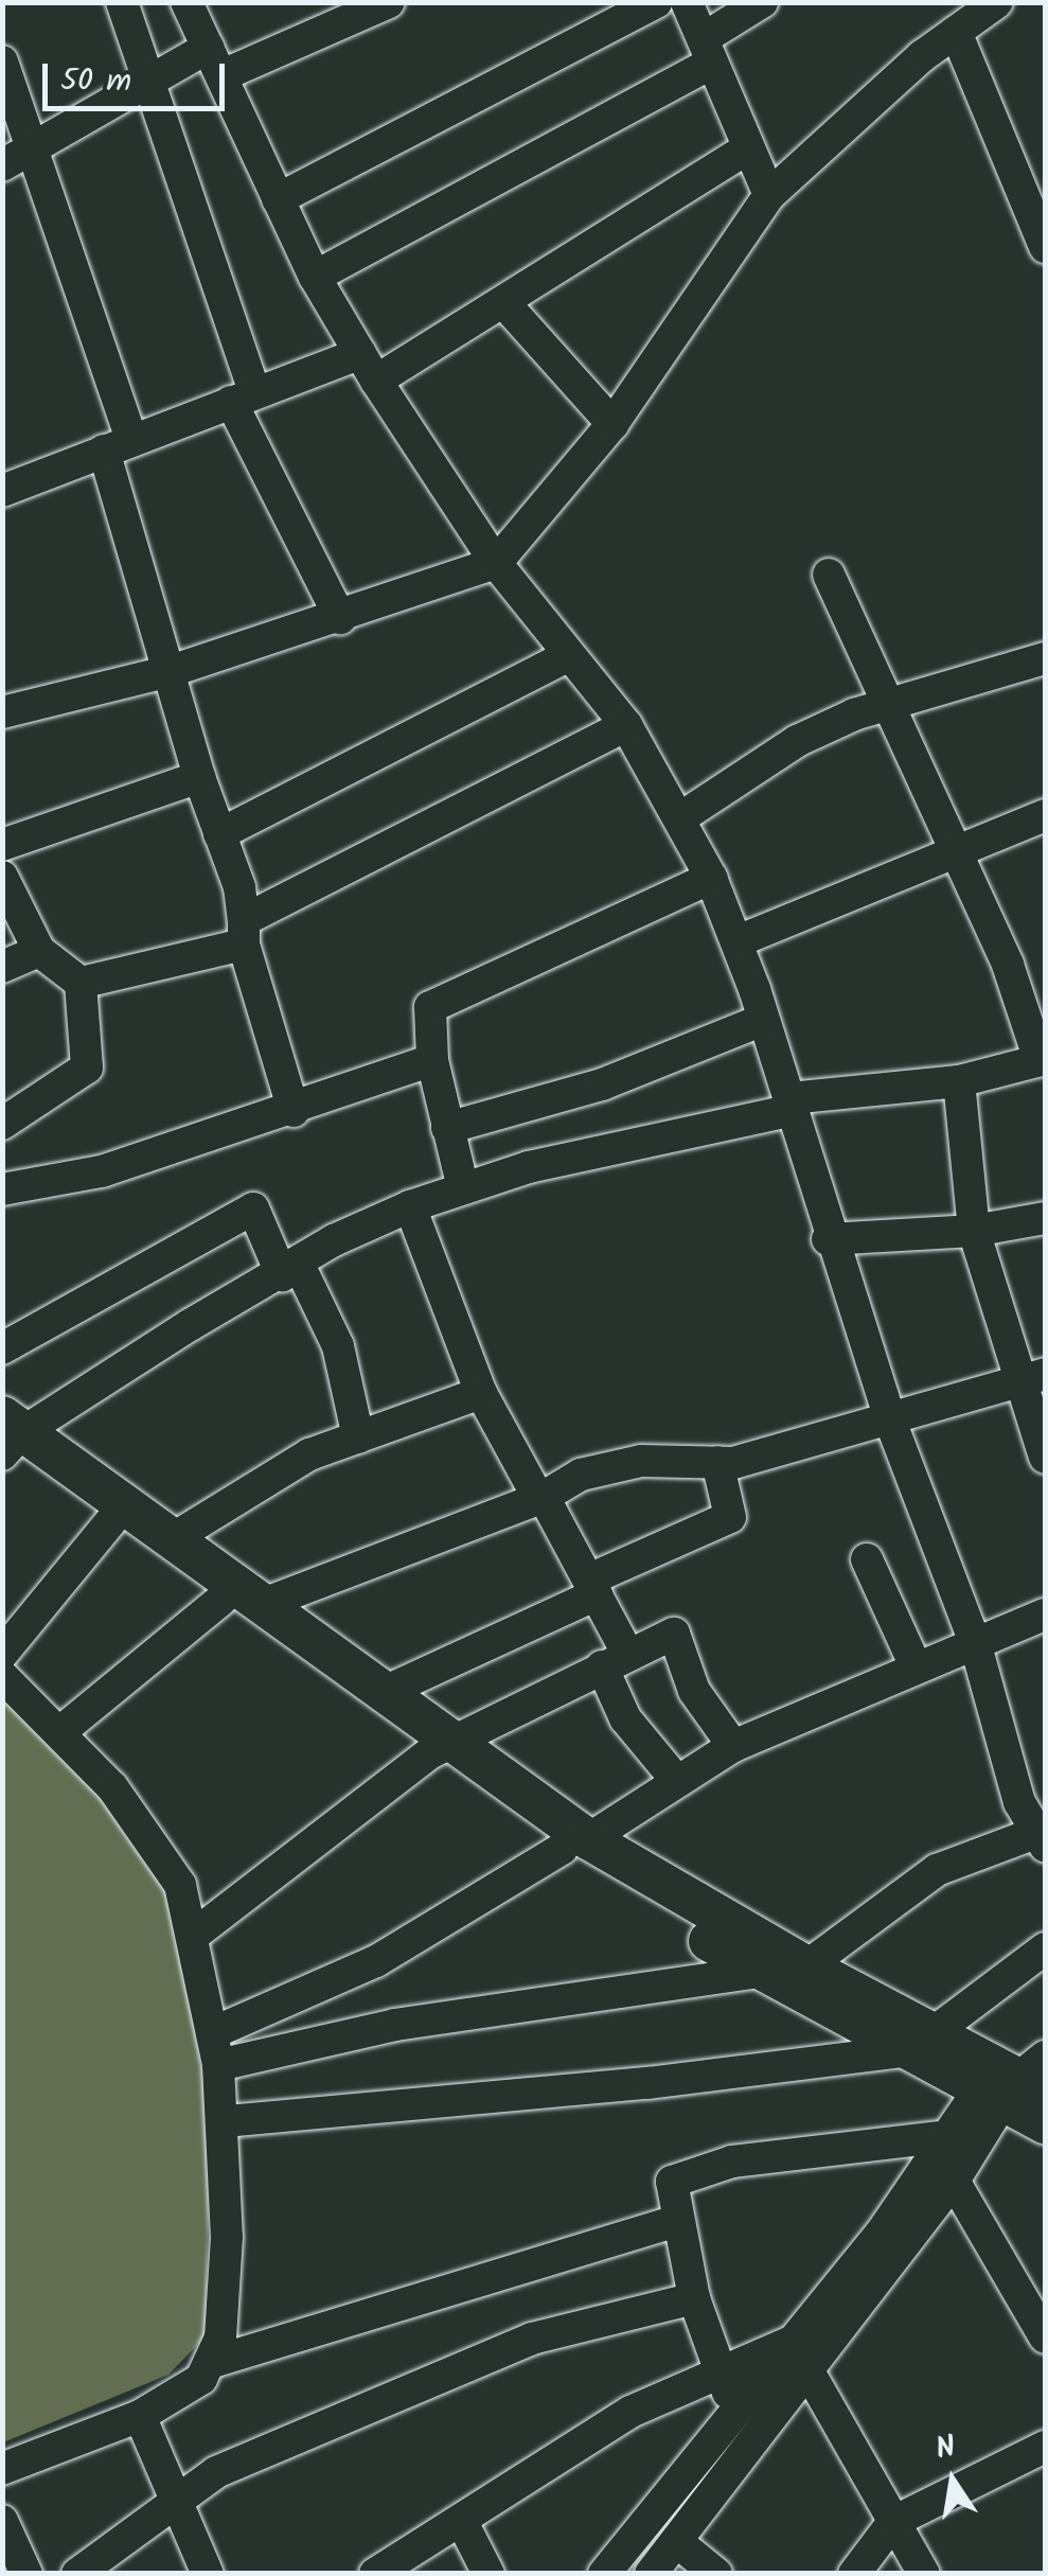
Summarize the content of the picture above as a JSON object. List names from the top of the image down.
{
  "scale_bar": "50 m",
  "north": "top"
}
